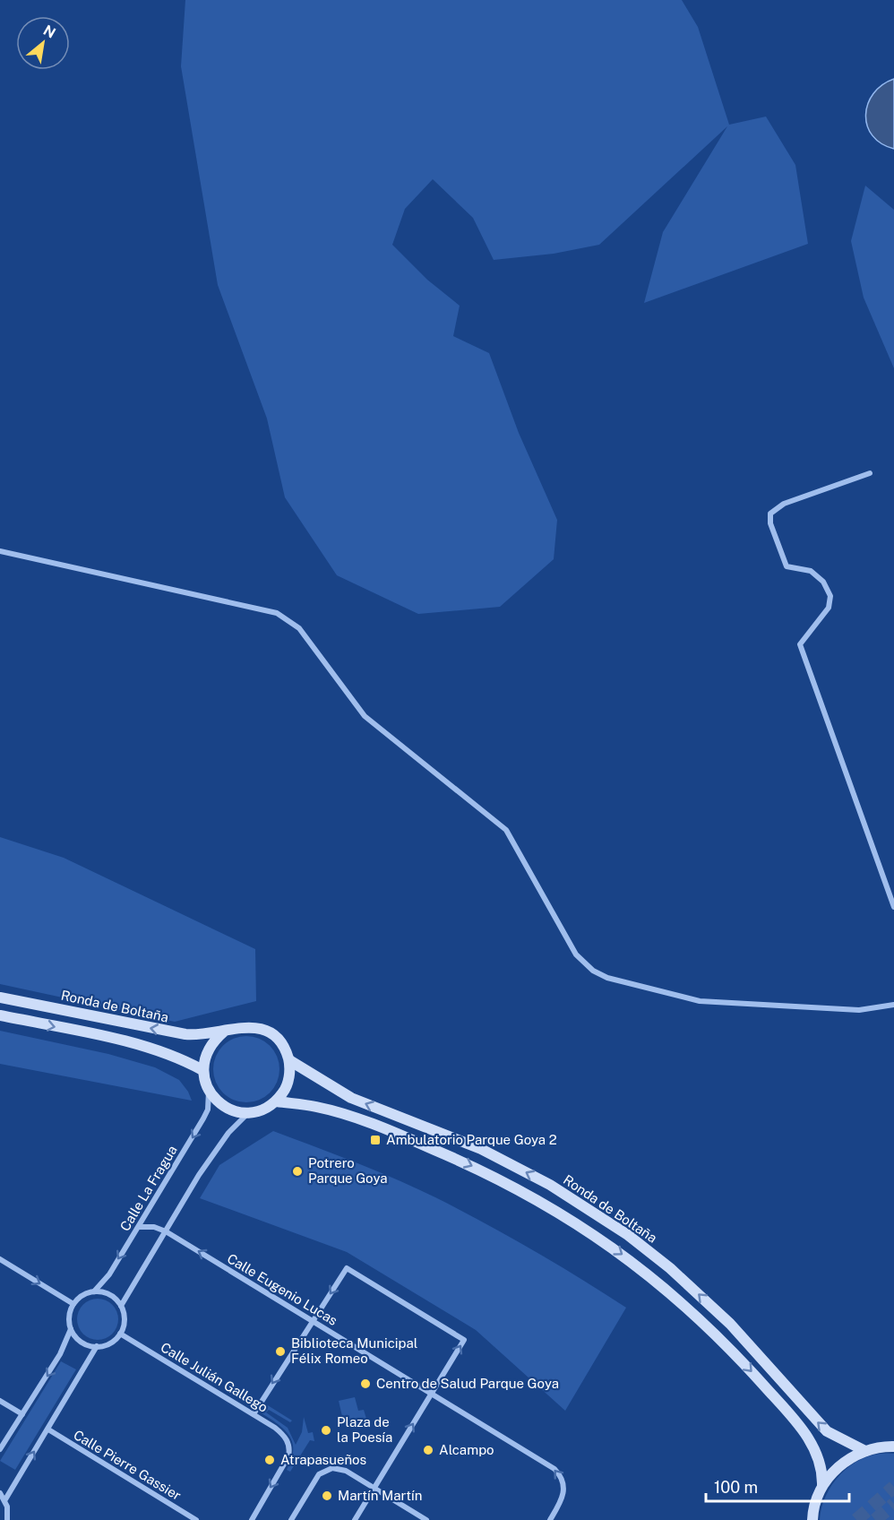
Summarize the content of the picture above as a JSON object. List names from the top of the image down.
{
  "streets": {
    "main road": ["Ronda de Boltaña"],
    "street": [
      "Calle La Fragua",
      "Calle Eugenio Lucas",
      "Calle Julián Gallego",
      "Calle Pierre Gassier"
    ]
  },
  "crossings": [
    ["Ronda de Boltaña", "Calle La Fragua"],
    ["Calle La Fragua", "Calle Eugenio Lucas"],
    ["Calle La Fragua", "Calle Julián Gallego"]
  ],
  "one_way": ["Calle Eugenio Lucas"],
  "places": {
    "transit": ["Ambulatorio Parque Goya 2"],
    "other": [
      "Potrero Parque Goya",
      "Biblioteca Municipal Félix Romeo",
      "Centro de Salud Parque Goya",
      "Plaza de la Poesía",
      "Alcampo",
      "Atrapasueños",
      "Martín Martín"
    ]
  },
  "scale_bar": "100 m",
  "north": "top right"
}
